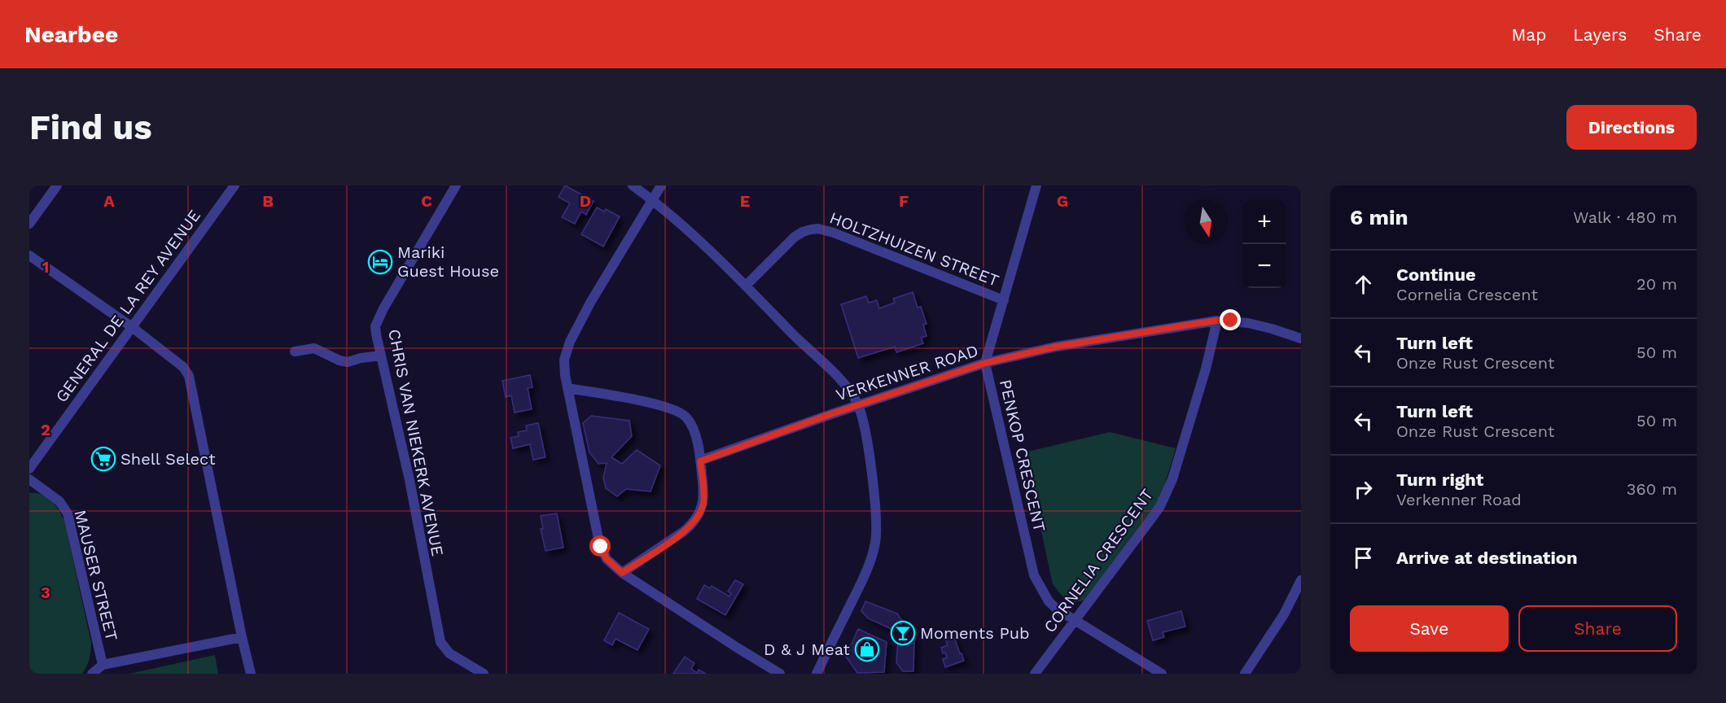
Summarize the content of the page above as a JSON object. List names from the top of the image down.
{
  "streets": {
    "street": [
      "HOLTZHUIZEN STREET",
      "GENERAL DE LA REY AVENUE",
      "VERKENNER ROAD",
      "CHRIS VAN NIEKERK AVENUE",
      "PENKOP CRESCENT",
      "CORNELIA CRESCENT",
      "MAUSER STREET"
    ]
  },
  "crossings": [
    ["HOLTZHUIZEN STREET", "PENKOP CRESCENT"],
    ["VERKENNER ROAD", "PENKOP CRESCENT"],
    ["VERKENNER ROAD", "CORNELIA CRESCENT"],
    ["PENKOP CRESCENT", "CORNELIA CRESCENT"]
  ],
  "places": {
    "hotel": ["Mariki Guest House"],
    "supermarket": ["Shell Select"],
    "bar": ["Moments Pub"],
    "shop": ["D & J Meat"]
  },
  "north": "bottom",
  "page": {
    "header": "Nearbee",
    "nav": ["Map", "Layers", "Share"],
    "buttons": [
      "Directions",
      ["Save", "Share"]
    ],
    "title": "Find us",
    "heading": ["6 min", "Walk · 480 m"],
    "map_buttons": ["+", "−"],
    "list": [
      ["Continue", "Cornelia Crescent", "20 m"],
      ["Turn left", "Onze Rust Crescent", "50 m"],
      ["Turn left", "Onze Rust Crescent", "50 m"],
      ["Turn right", "Verkenner Road", "360 m"],
      "Arrive at destination"
    ]
  },
  "grid": {
    "columns": [
      "A",
      "B",
      "C",
      "D",
      "E",
      "F",
      "G"
    ],
    "rows": ["1", "2", "3"]
  }
}
